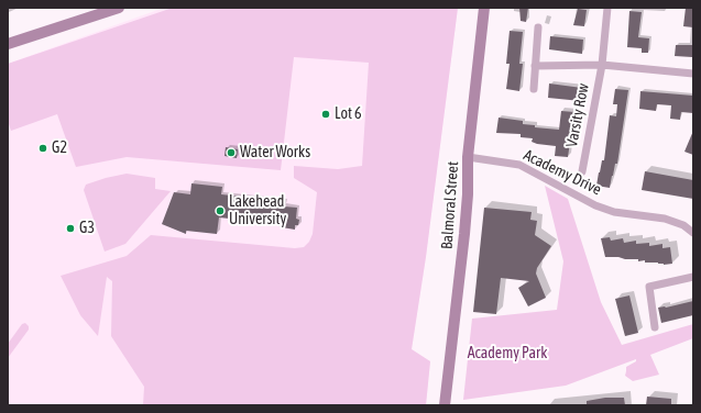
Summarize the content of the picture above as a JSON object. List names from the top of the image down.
{
  "streets": {
    "main road": ["Balmoral Street"],
    "street": ["Varsity Row", "Academy Drive"]
  },
  "crossings": [
    ["Academy Drive", "Balmoral Street"]
  ],
  "parks": ["Academy Park"],
  "places": [
    "Lot 6",
    "G2",
    "Water Works",
    "Lakehead University",
    "G3"
  ]
}
